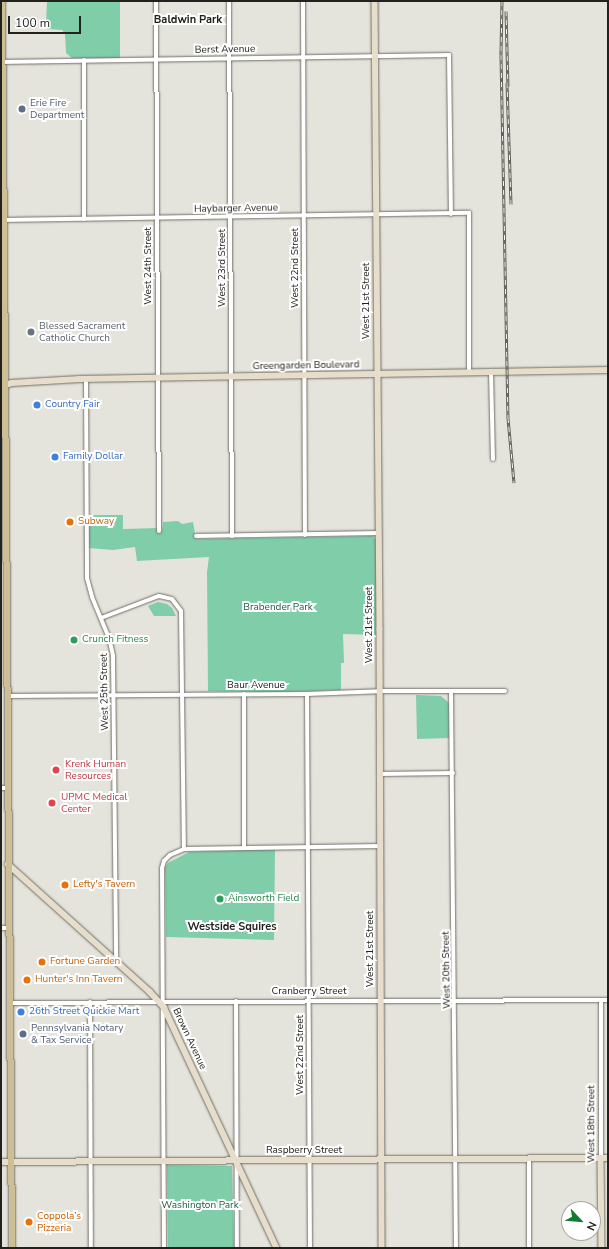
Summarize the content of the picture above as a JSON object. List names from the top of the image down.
{
  "streets": {
    "street": [
      "Berst Avenue",
      "Haybarger Avenue",
      "West 24th Street",
      "West 23rd Street",
      "West 22nd Street",
      "West 21st Street",
      "Greengarden Boulevard",
      "Baur Avenue",
      "West 25th Street",
      "West 20th Street",
      "Cranberry Street",
      "Brown Avenue",
      "West 18th Street",
      "Raspberry Street"
    ]
  },
  "crossings": [
    ["Berst Avenue", "Haybarger Avenue"],
    ["Berst Avenue", "West 24th Street"],
    ["Berst Avenue", "West 23rd Street"],
    ["Berst Avenue", "West 22nd Street"],
    ["Berst Avenue", "West 21st Street"],
    ["Haybarger Avenue", "West 24th Street"],
    ["Haybarger Avenue", "West 23rd Street"],
    ["Haybarger Avenue", "West 22nd Street"],
    ["Haybarger Avenue", "West 21st Street"],
    ["Haybarger Avenue", "Greengarden Boulevard"],
    ["West 24th Street", "Greengarden Boulevard"],
    ["West 23rd Street", "Greengarden Boulevard"],
    ["West 22nd Street", "Greengarden Boulevard"],
    ["West 22nd Street", "Baur Avenue"],
    ["West 22nd Street", "Cranberry Street"],
    ["West 22nd Street", "Raspberry Street"],
    ["West 21st Street", "Greengarden Boulevard"],
    ["West 21st Street", "Baur Avenue"],
    ["West 21st Street", "Cranberry Street"],
    ["West 21st Street", "Raspberry Street"],
    ["Greengarden Boulevard", "West 25th Street"],
    ["Baur Avenue", "West 25th Street"],
    ["Baur Avenue", "West 20th Street"],
    ["West 25th Street", "Brown Avenue"],
    ["West 20th Street", "Cranberry Street"],
    ["West 20th Street", "Raspberry Street"],
    ["Cranberry Street", "Brown Avenue"],
    ["Cranberry Street", "West 18th Street"],
    ["Brown Avenue", "Raspberry Street"],
    ["West 18th Street", "Raspberry Street"]
  ],
  "districts": ["Baldwin Park", "Westside Squires"],
  "parks": ["Brabender Park", "Washington Park"],
  "places": [
    "Erie Fire Department",
    "Blessed Sacrament Catholic Church",
    "Country Fair",
    "Family Dollar",
    "Subway",
    "Crunch Fitness",
    "Krenk Human Resources",
    "UPMC Medical Center",
    "Lefty's Tavern",
    "Ainsworth Field",
    "Fortune Garden",
    "Hunter's Inn Tavern",
    "26th Street Quickie Mart",
    "Pennsylvania Notary & Tax Service",
    "Coppola’s Pizzeria"
  ],
  "scale_bar": "100 m",
  "north": "bottom right"
}
